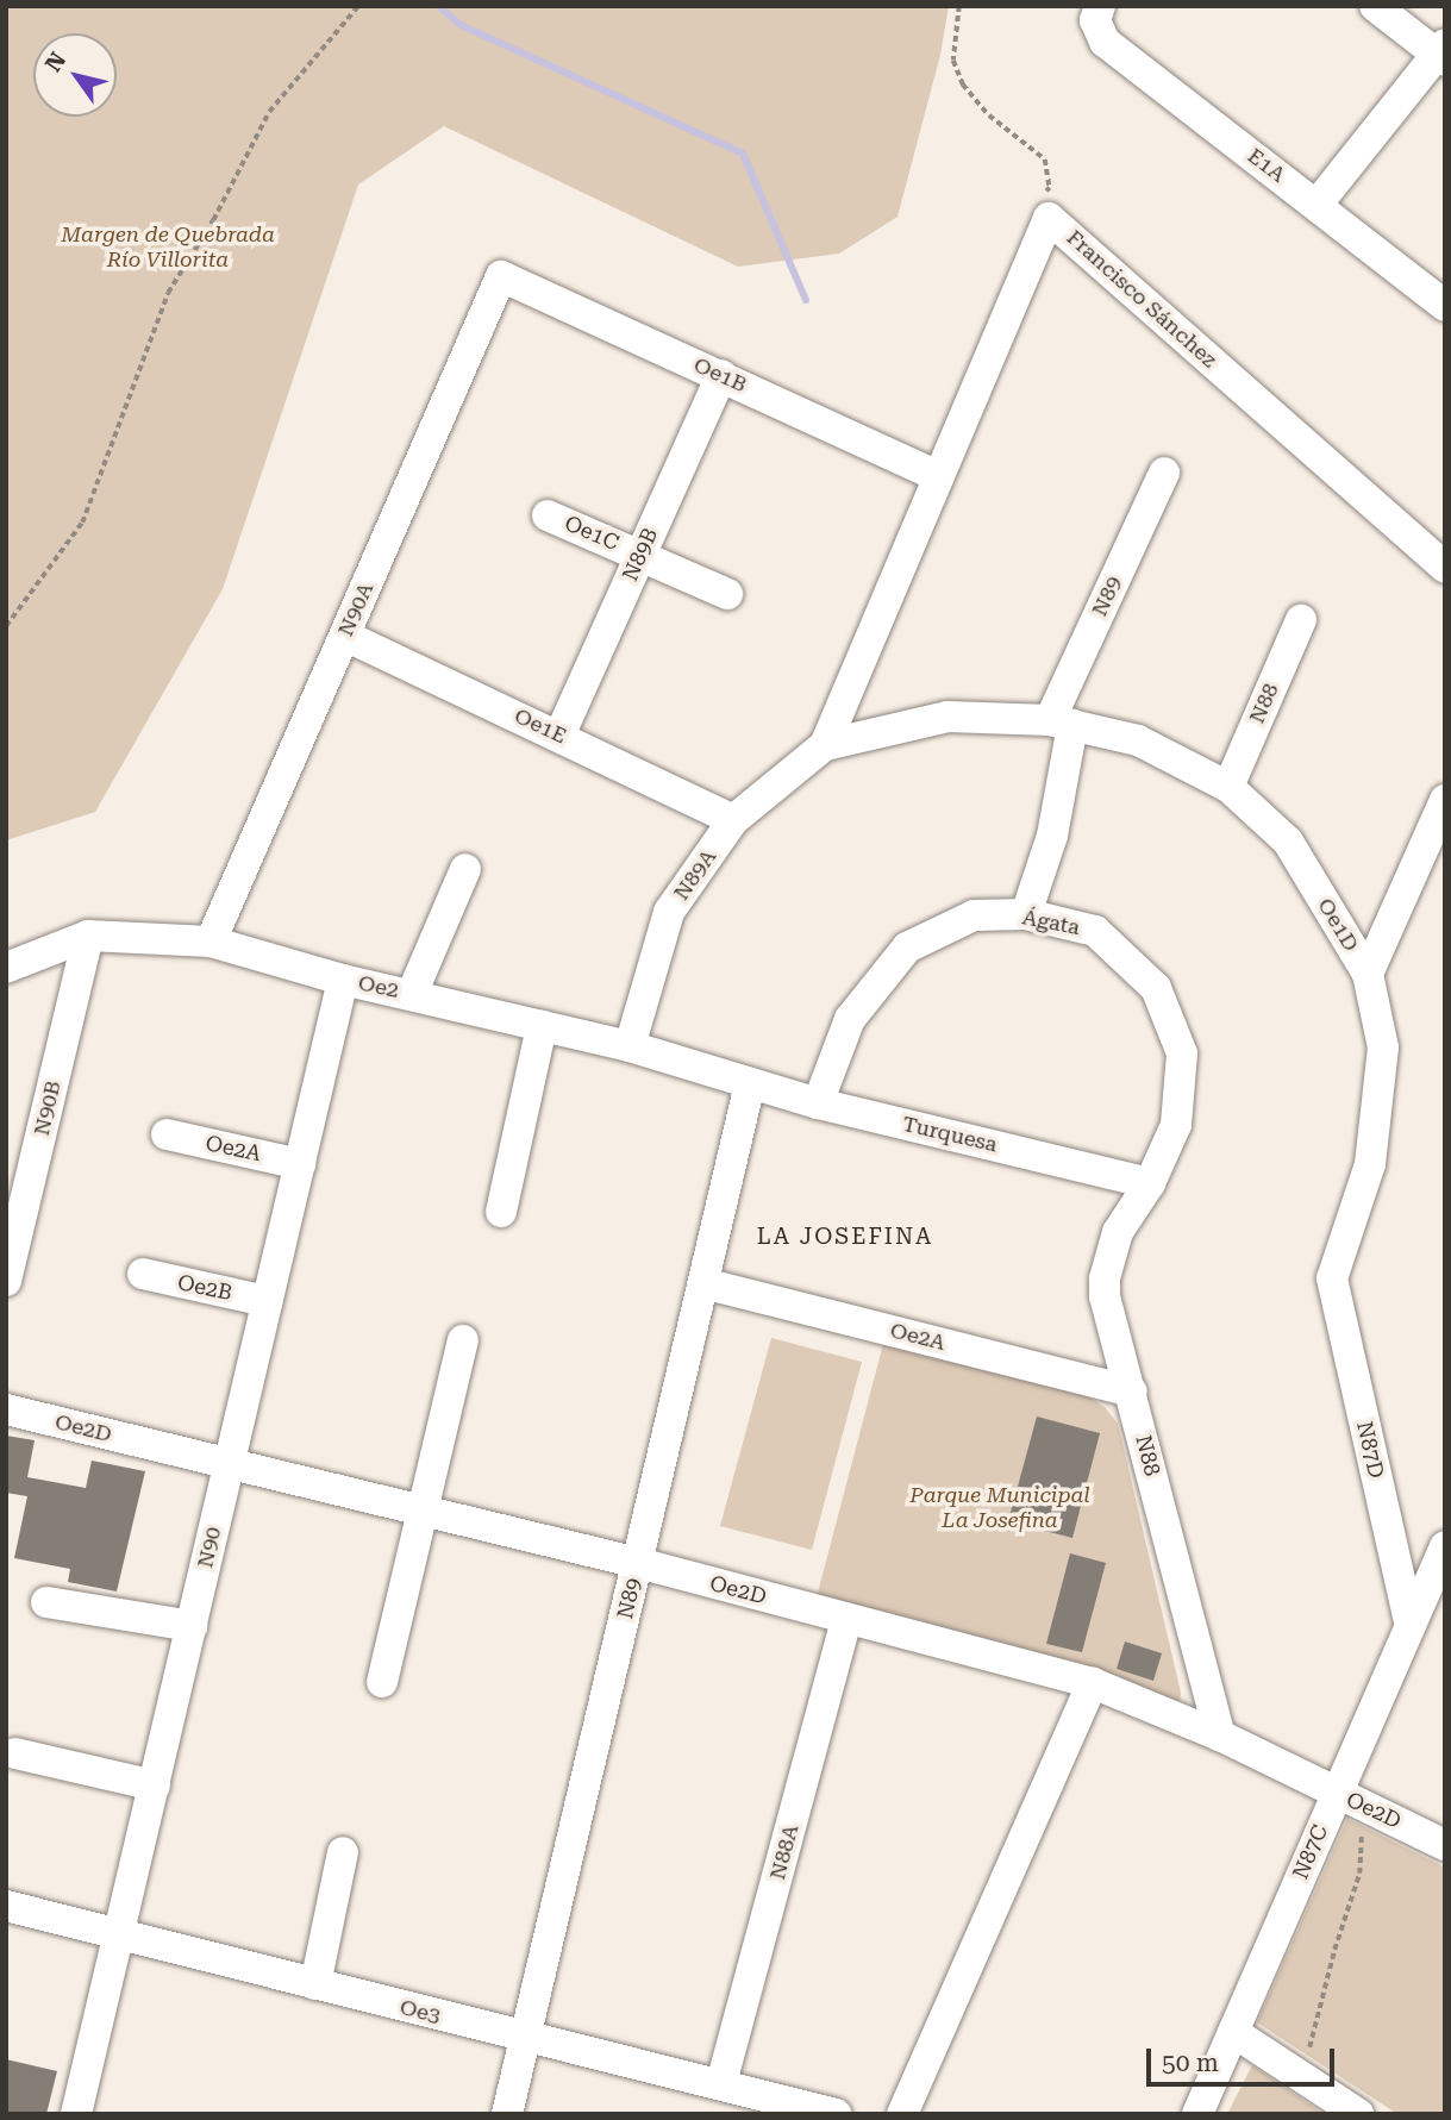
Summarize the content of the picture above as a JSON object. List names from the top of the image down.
{
  "streets": {
    "street": [
      "E1A",
      "Francisco Sánchez",
      "Oe1B",
      "Oe1C",
      "N89B",
      "N89",
      "N90A",
      "N88",
      "Oe1E",
      "N89A",
      "Ágata",
      "Oe1D",
      "Oe2",
      "N90B",
      "Turquesa",
      "Oe2A",
      "Oe2B",
      "Oe2D",
      "N87D",
      "N90",
      "N88A",
      "N87C",
      "Oe3"
    ]
  },
  "crossings": [
    ["Francisco Sánchez", "Oe1B"],
    ["Francisco Sánchez", "N89A"],
    ["Oe1B", "N89B"],
    ["Oe1B", "N90A"],
    ["Oe1B", "N89A"],
    ["Oe1C", "N89B"],
    ["N89B", "Oe1E"],
    ["N89", "N89A"],
    ["N89", "Ágata"],
    ["N89", "Oe1D"],
    ["N89", "Oe2"],
    ["N89", "Turquesa"],
    ["N89", "Oe2A"],
    ["N89", "Oe2D"],
    ["N89", "Oe3"],
    ["N90A", "Oe1E"],
    ["N90A", "Oe2"],
    ["N88", "Ágata"],
    ["N88", "Oe1D"],
    ["N88", "Turquesa"],
    ["N88", "Oe2A"],
    ["N88", "Oe2D"],
    ["Oe1E", "N89A"],
    ["N89A", "Oe1D"],
    ["N89A", "Oe2"],
    ["Ágata", "Turquesa"],
    ["Oe1D", "N87D"],
    ["Oe2", "N90B"],
    ["Oe2", "Turquesa"],
    ["Oe2", "N90"],
    ["Oe2A", "N90"],
    ["Oe2B", "N90"],
    ["Oe2D", "N90"],
    ["Oe2D", "N88A"],
    ["Oe2D", "N87C"],
    ["N87D", "N87C"],
    ["N90", "Oe3"],
    ["N88A", "Oe3"]
  ],
  "districts": ["LA JOSEFINA"],
  "parks": ["Margen de Quebrada Río Villorita", "Parque Municipal La Josefina"],
  "scale_bar": "50 m",
  "north": "top left"
}
